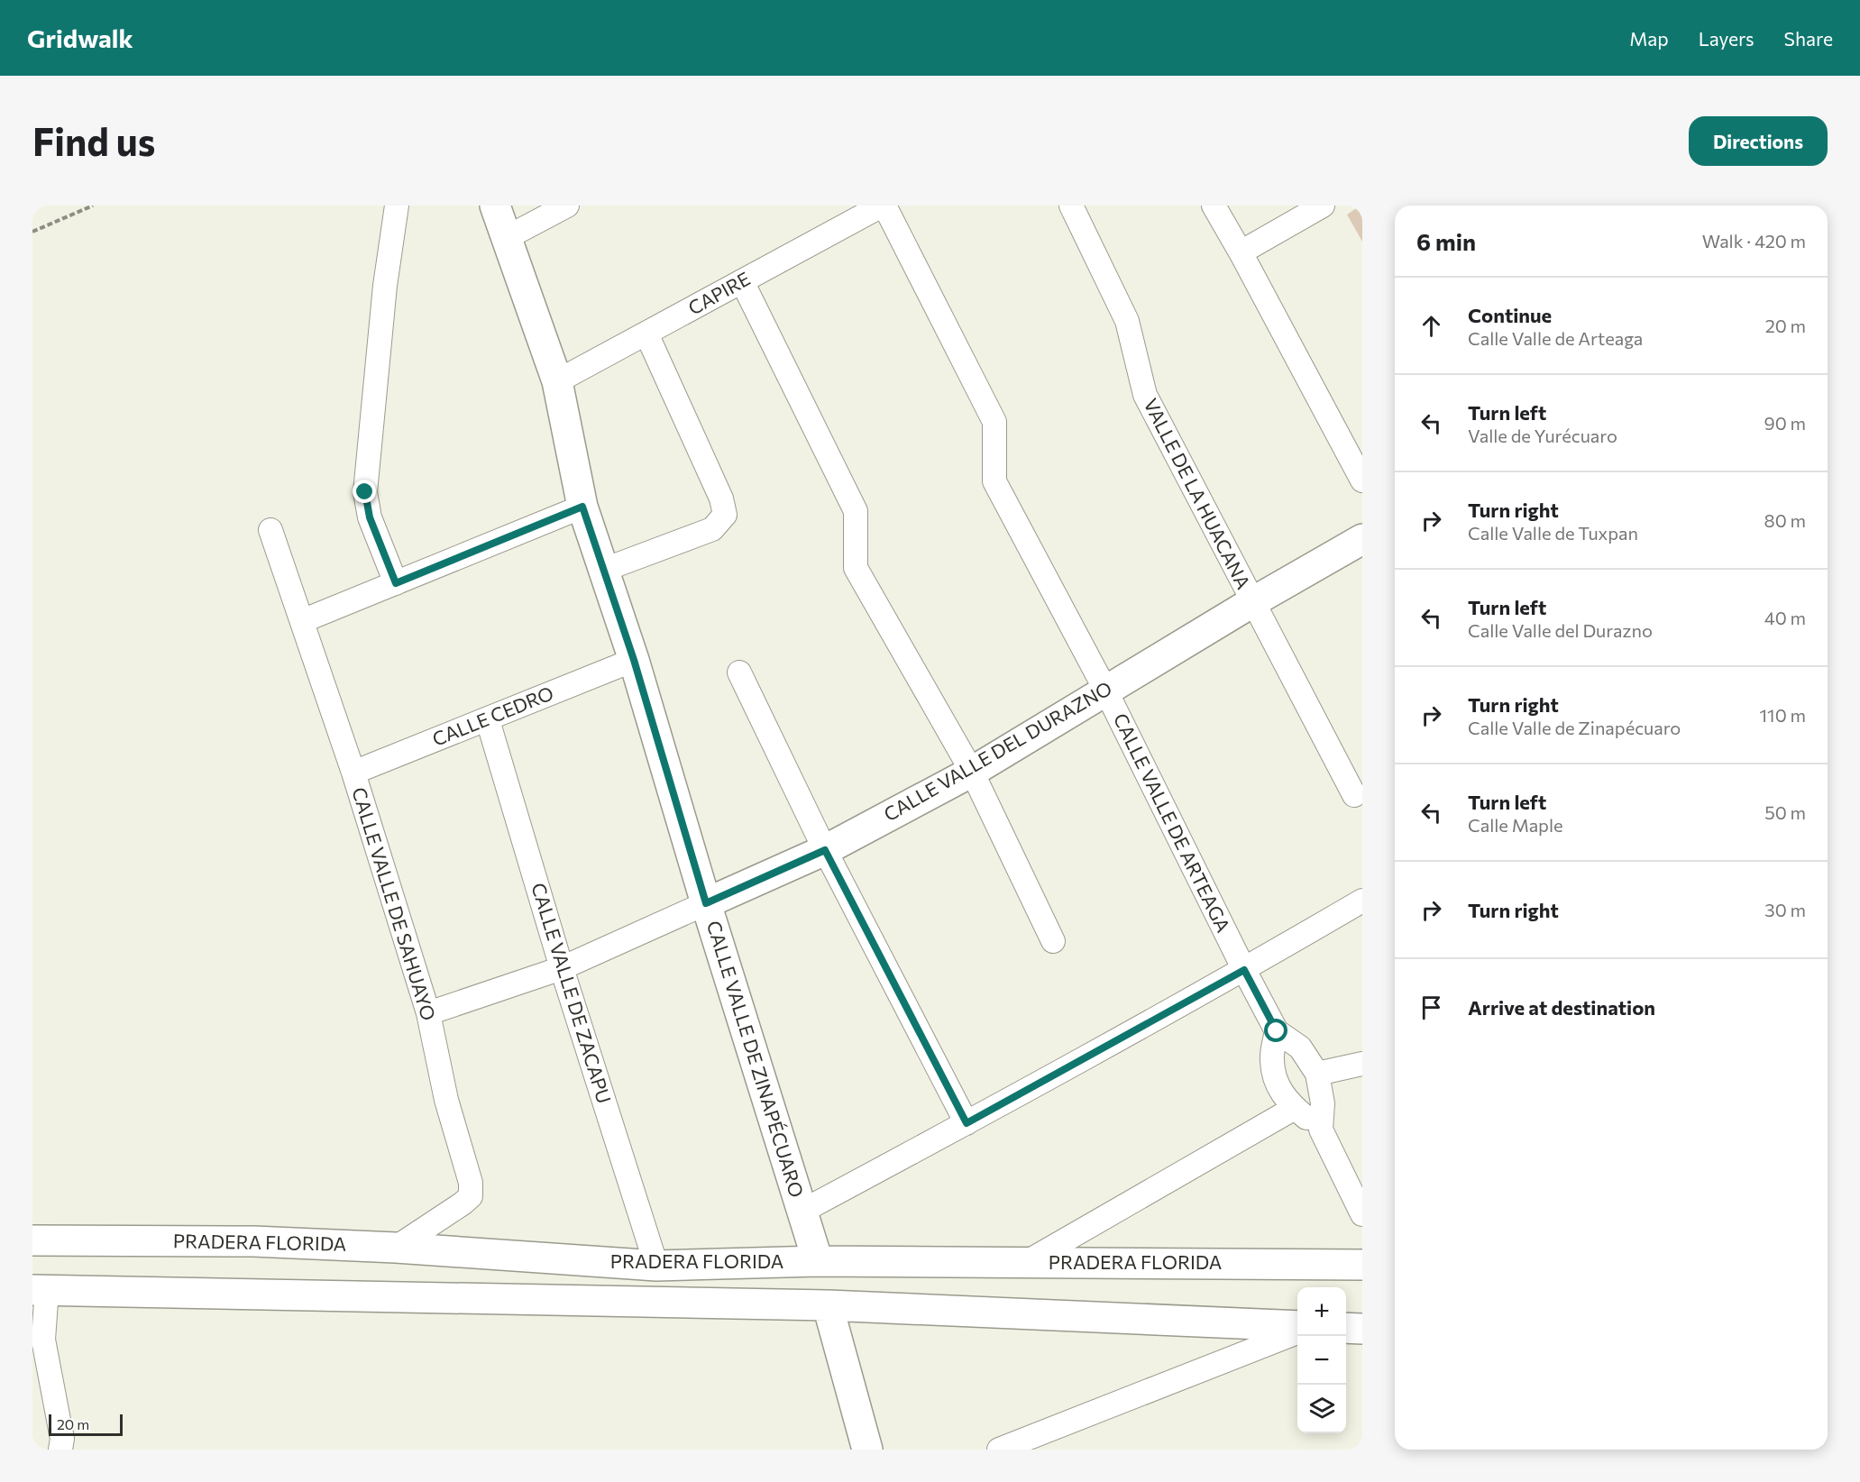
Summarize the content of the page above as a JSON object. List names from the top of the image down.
{
  "streets": {
    "main road": ["CALLE VALLE DEL DURAZNO", "CALLE VALLE DE ZINAPÉCUARO", "PRADERA FLORIDA"],
    "street": [
      "CAPIRE",
      "VALLE DE LA HUACANA",
      "CALLE CEDRO",
      "CALLE VALLE DE ARTEAGA",
      "CALLE VALLE DE SAHUAYO",
      "CALLE VALLE DE ZACAPU"
    ]
  },
  "crossings": [
    ["CAPIRE", "CALLE VALLE DE ARTEAGA"],
    ["CAPIRE", "CALLE VALLE DE ZINAPÉCUARO"],
    ["VALLE DE LA HUACANA", "CALLE VALLE DEL DURAZNO"],
    ["CALLE CEDRO", "CALLE VALLE DE SAHUAYO"],
    ["CALLE CEDRO", "CALLE VALLE DE ZACAPU"],
    ["CALLE CEDRO", "CALLE VALLE DE ZINAPÉCUARO"],
    ["CALLE VALLE DEL DURAZNO", "CALLE VALLE DE ARTEAGA"],
    ["CALLE VALLE DEL DURAZNO", "CALLE VALLE DE SAHUAYO"],
    ["CALLE VALLE DEL DURAZNO", "CALLE VALLE DE ZACAPU"],
    ["CALLE VALLE DEL DURAZNO", "CALLE VALLE DE ZINAPÉCUARO"],
    ["CALLE VALLE DE SAHUAYO", "PRADERA FLORIDA"],
    ["CALLE VALLE DE ZACAPU", "PRADERA FLORIDA"],
    ["CALLE VALLE DE ZINAPÉCUARO", "PRADERA FLORIDA"]
  ],
  "scale_bar": "20 m",
  "page": {
    "header": "Gridwalk",
    "nav": ["Map", "Layers", "Share"],
    "buttons": "Directions",
    "title": "Find us",
    "heading": ["6 min", "Walk · 420 m"],
    "list": [
      ["Continue", "Calle Valle de Arteaga", "20 m"],
      ["Turn left", "Valle de Yurécuaro", "90 m"],
      ["Turn right", "Calle Valle de Tuxpan", "80 m"],
      ["Turn left", "Calle Valle del Durazno", "40 m"],
      ["Turn right", "Calle Valle de Zinapécuaro", "110 m"],
      ["Turn left", "Calle Maple", "50 m"],
      ["Turn right", "30 m"],
      "Arrive at destination"
    ],
    "map_buttons": ["+", "−"],
    "scale": "20 m"
  }
}
